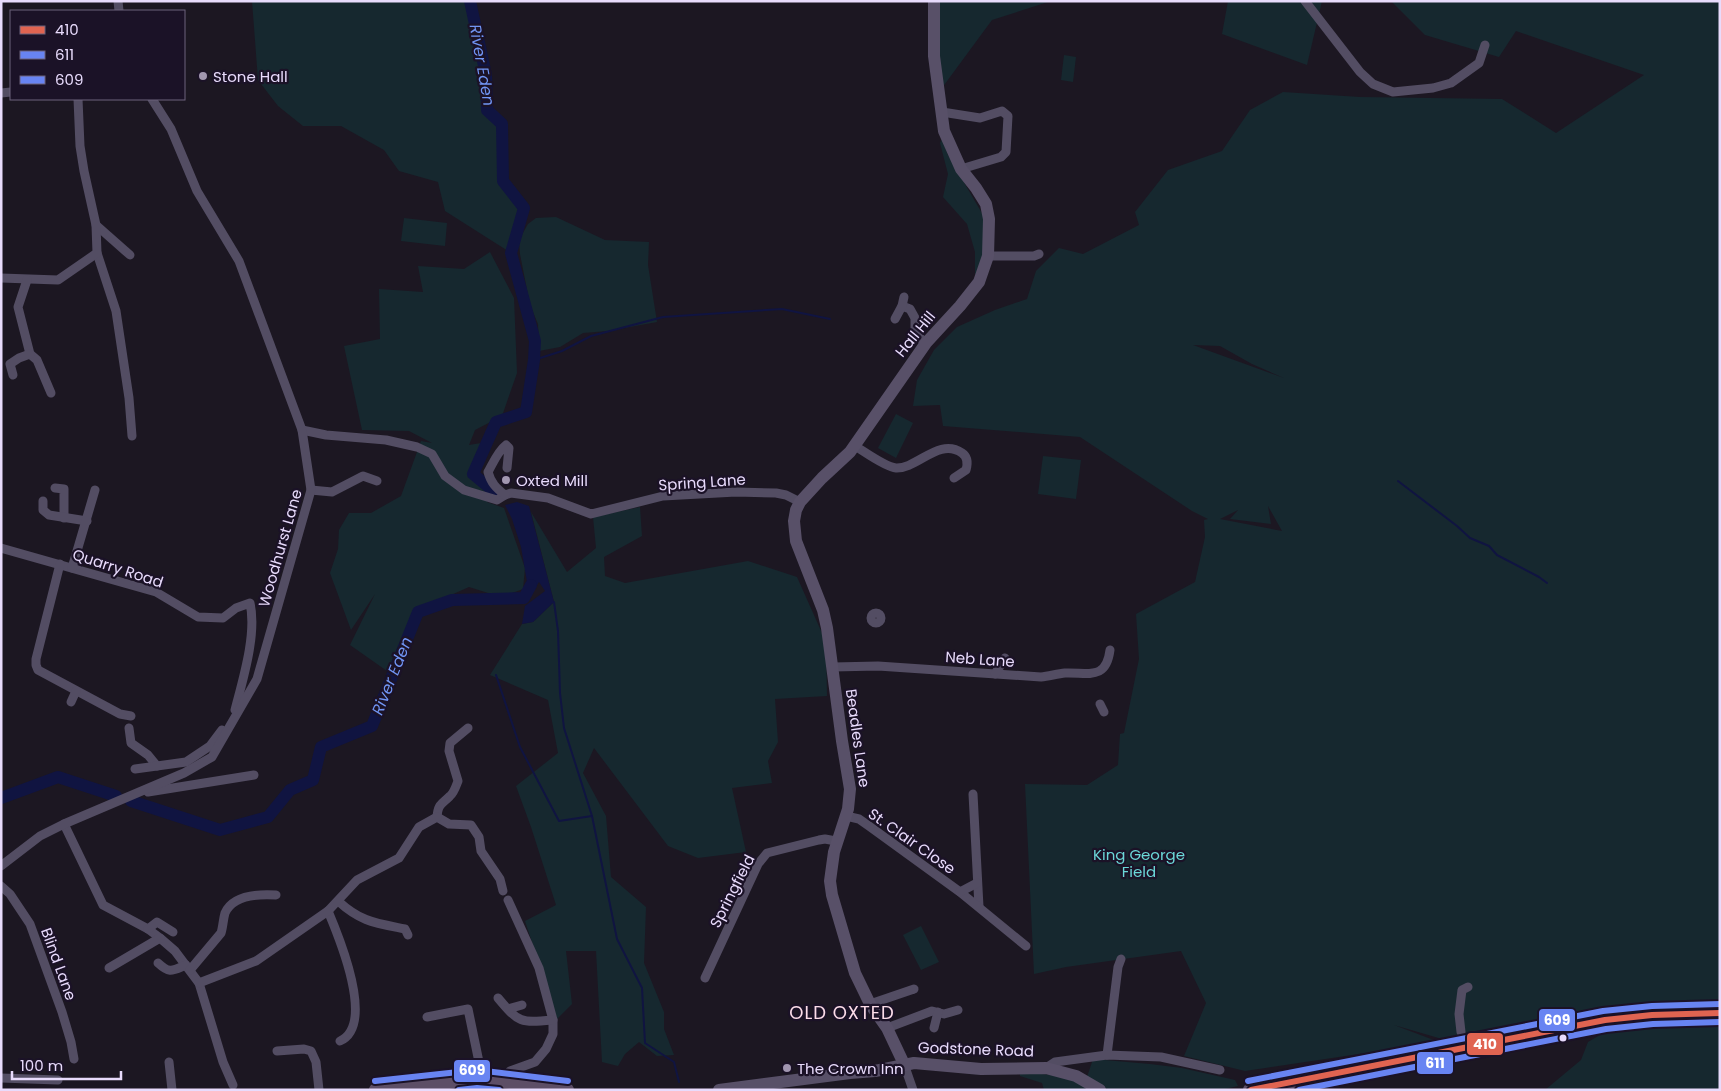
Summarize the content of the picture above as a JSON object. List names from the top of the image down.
{
  "streets": {
    "street": [
      "Hall Hill",
      "Spring Lane",
      "Woodhurst Lane",
      "Quarry Road",
      "Neb Lane",
      "Beadles Lane",
      "St. Clair Close",
      "Springfield",
      "Blind Lane",
      "Godstone Road"
    ]
  },
  "crossings": [
    ["Hall Hill", "Spring Lane"],
    ["Hall Hill", "Neb Lane"],
    ["Hall Hill", "Beadles Lane"],
    ["Spring Lane", "Woodhurst Lane"],
    ["Woodhurst Lane", "Quarry Road"],
    ["Neb Lane", "Beadles Lane"],
    ["Beadles Lane", "St. Clair Close"],
    ["Beadles Lane", "Springfield"],
    ["Beadles Lane", "Godstone Road"]
  ],
  "districts": ["OLD OXTED"],
  "water": ["River Eden"],
  "parks": ["King George Field"],
  "places": ["Stone Hall", "Oxted Mill", "The Crown Inn"],
  "lines": ["transit line 609", "transit line 410", "transit line 611"],
  "legend": ["410", "611", "609"],
  "scale_bar": "100 m"
}
